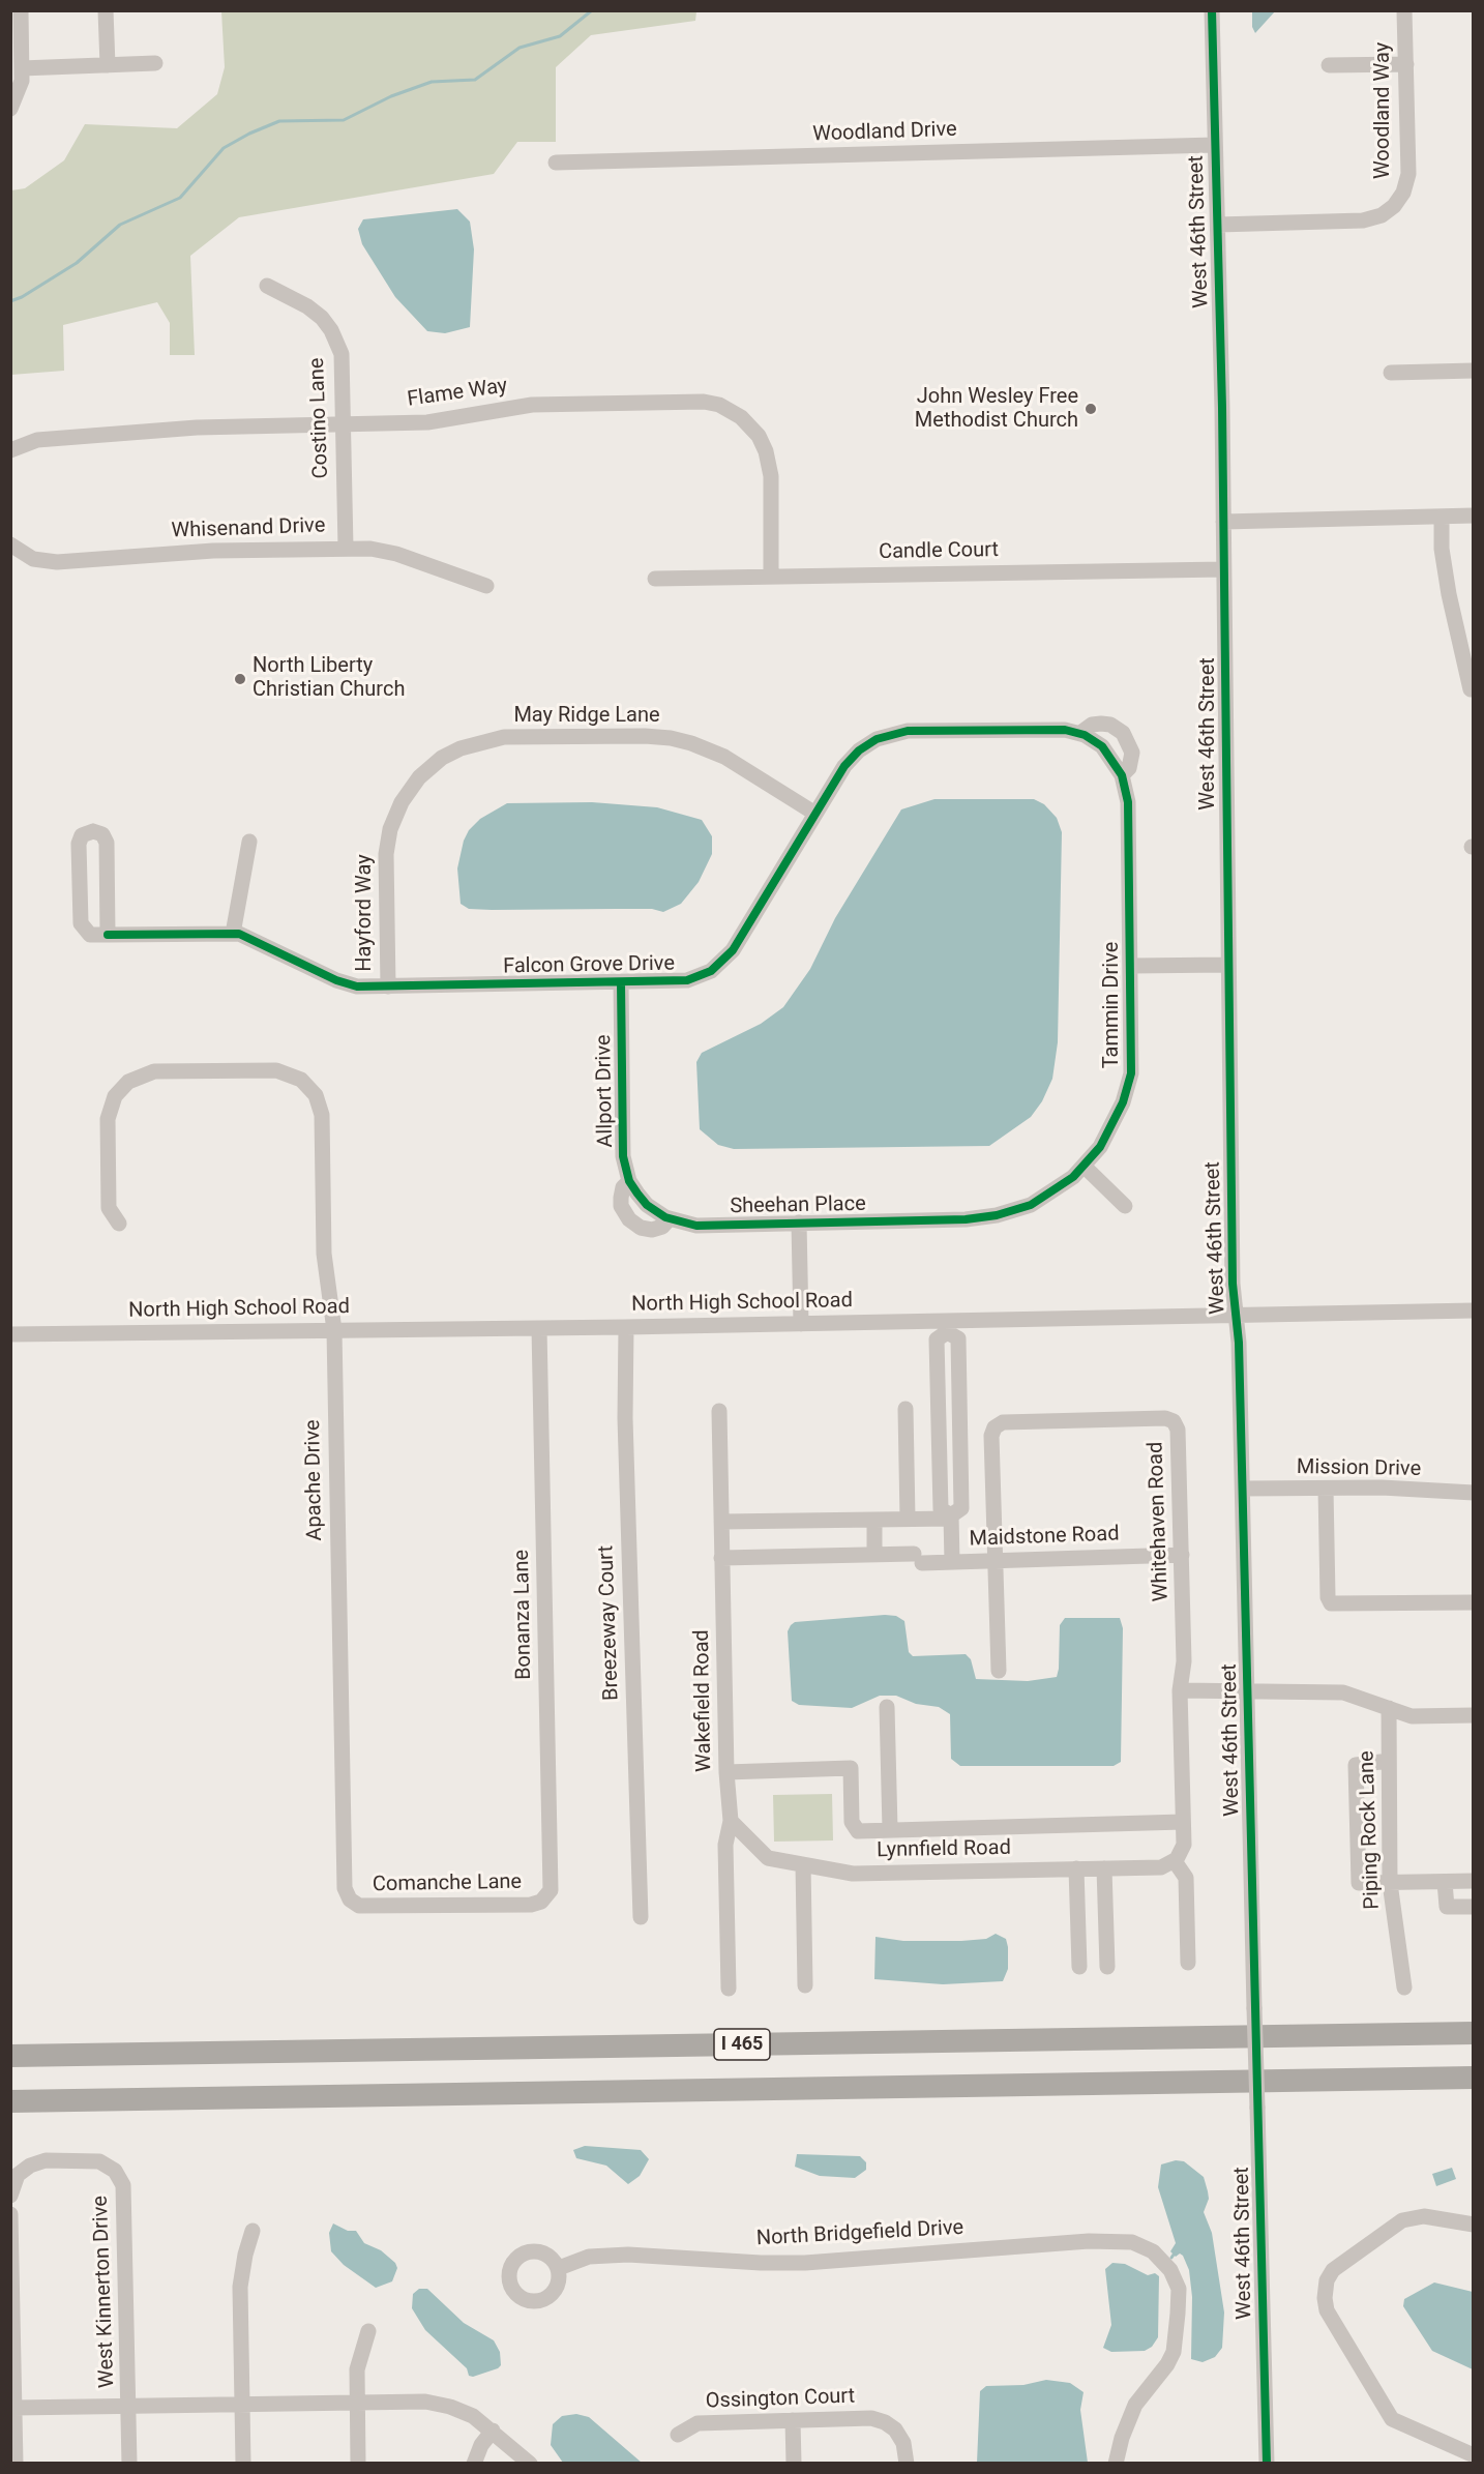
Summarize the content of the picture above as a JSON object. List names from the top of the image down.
{
  "streets": {
    "highway": ["I 465"],
    "street": [
      "Woodland Way",
      "Woodland Drive",
      "West 46th Street",
      "Flame Way",
      "Costino Lane",
      "Whisenand Drive",
      "Candle Court",
      "May Ridge Lane",
      "Hayford Way",
      "Falcon Grove Drive",
      "Tammin Drive",
      "Allport Drive",
      "Sheehan Place",
      "North High School Road",
      "Mission Drive",
      "Apache Drive",
      "Whitehaven Road",
      "Maidstone Road",
      "Bonanza Lane",
      "Breezeway Court",
      "Wakefield Road",
      "Piping Rock Lane",
      "Lynnfield Road",
      "Comanche Lane",
      "North Bridgefield Drive",
      "West Kinnerton Drive",
      "Ossington Court"
    ]
  },
  "crossings": [
    ["Woodland Way", "West 46th Street"],
    ["Woodland Drive", "West 46th Street"],
    ["West 46th Street", "Candle Court"],
    ["West 46th Street", "North High School Road"],
    ["West 46th Street", "Mission Drive"],
    ["Flame Way", "Costino Lane"],
    ["Flame Way", "Candle Court"],
    ["Costino Lane", "Whisenand Drive"],
    ["May Ridge Lane", "Hayford Way"],
    ["May Ridge Lane", "Falcon Grove Drive"],
    ["Hayford Way", "Falcon Grove Drive"],
    ["Falcon Grove Drive", "Tammin Drive"],
    ["Falcon Grove Drive", "Allport Drive"],
    ["Tammin Drive", "Sheehan Place"],
    ["Allport Drive", "Sheehan Place"],
    ["North High School Road", "Apache Drive"],
    ["North High School Road", "Maidstone Road"],
    ["North High School Road", "Bonanza Lane"],
    ["North High School Road", "Breezeway Court"],
    ["Apache Drive", "Comanche Lane"],
    ["Whitehaven Road", "Maidstone Road"],
    ["Whitehaven Road", "Lynnfield Road"],
    ["Maidstone Road", "Wakefield Road"],
    ["Bonanza Lane", "Comanche Lane"],
    ["Wakefield Road", "Lynnfield Road"]
  ],
  "places": ["John Wesley Free Methodist Church", "North Liberty Christian Church"]
}
